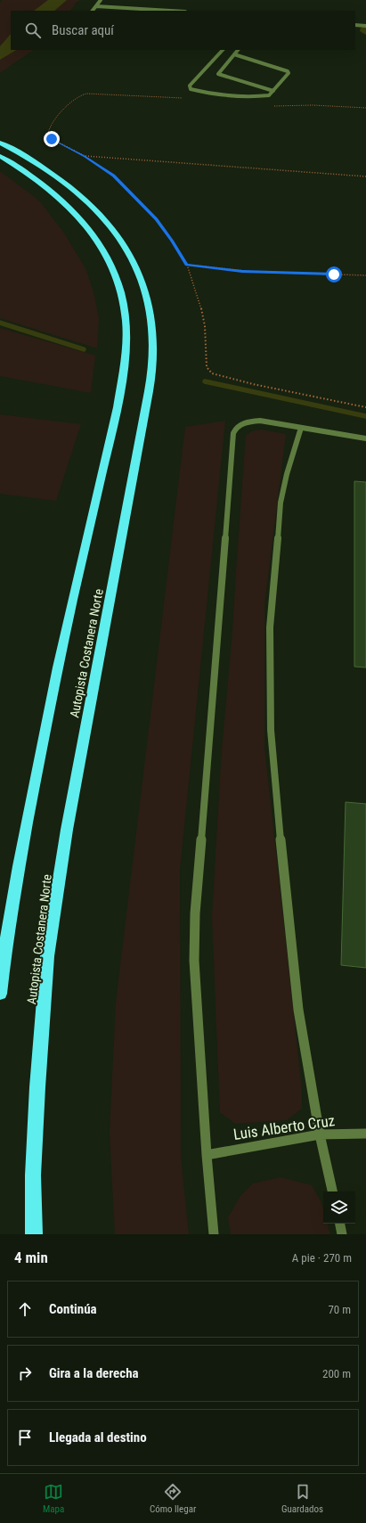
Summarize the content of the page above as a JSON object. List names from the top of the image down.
{
  "streets": {
    "highway": ["Autopista Costanera Norte"],
    "street": ["Luis Alberto Cruz"]
  },
  "page": {
    "search": "Buscar aquí",
    "heading": ["4 min", "A pie · 270 m"],
    "list": [
      ["Continúa", "70 m"],
      ["Gira a la derecha", "200 m"],
      "Llegada al destino"
    ],
    "nav": ["Mapa", "Cómo llegar", "Guardados"]
  }
}
